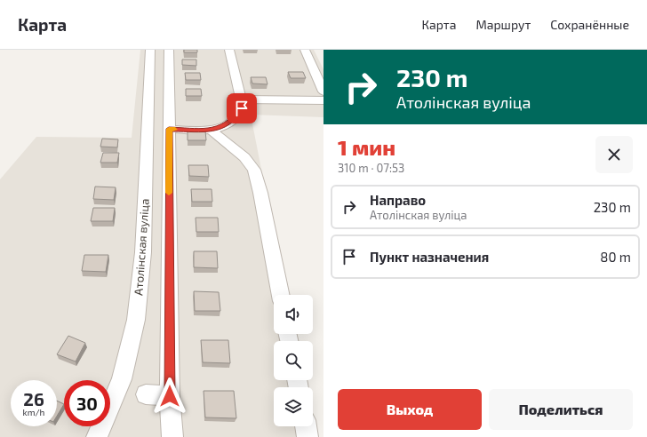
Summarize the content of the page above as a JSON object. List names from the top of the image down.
{
  "streets": {
    "street": ["Атолінская вуліца"]
  },
  "page": {
    "header": "Карта",
    "nav": ["Карта", "Маршрут", "Сохранённые"],
    "turn": ["230 m", "Атолінская вуліца"],
    "heading": ["1 мин", "310 m · 07:53"],
    "list": [
      {
        "name": "Направо",
        "note": "Атолінская вуліца",
        "value": "230 m"
      },
      {
        "name": "Пункт назначения",
        "value": "80 m"
      }
    ],
    "speed": "26 km/h",
    "limit": "30",
    "buttons": ["Выход", "Поделиться"]
  }
}
